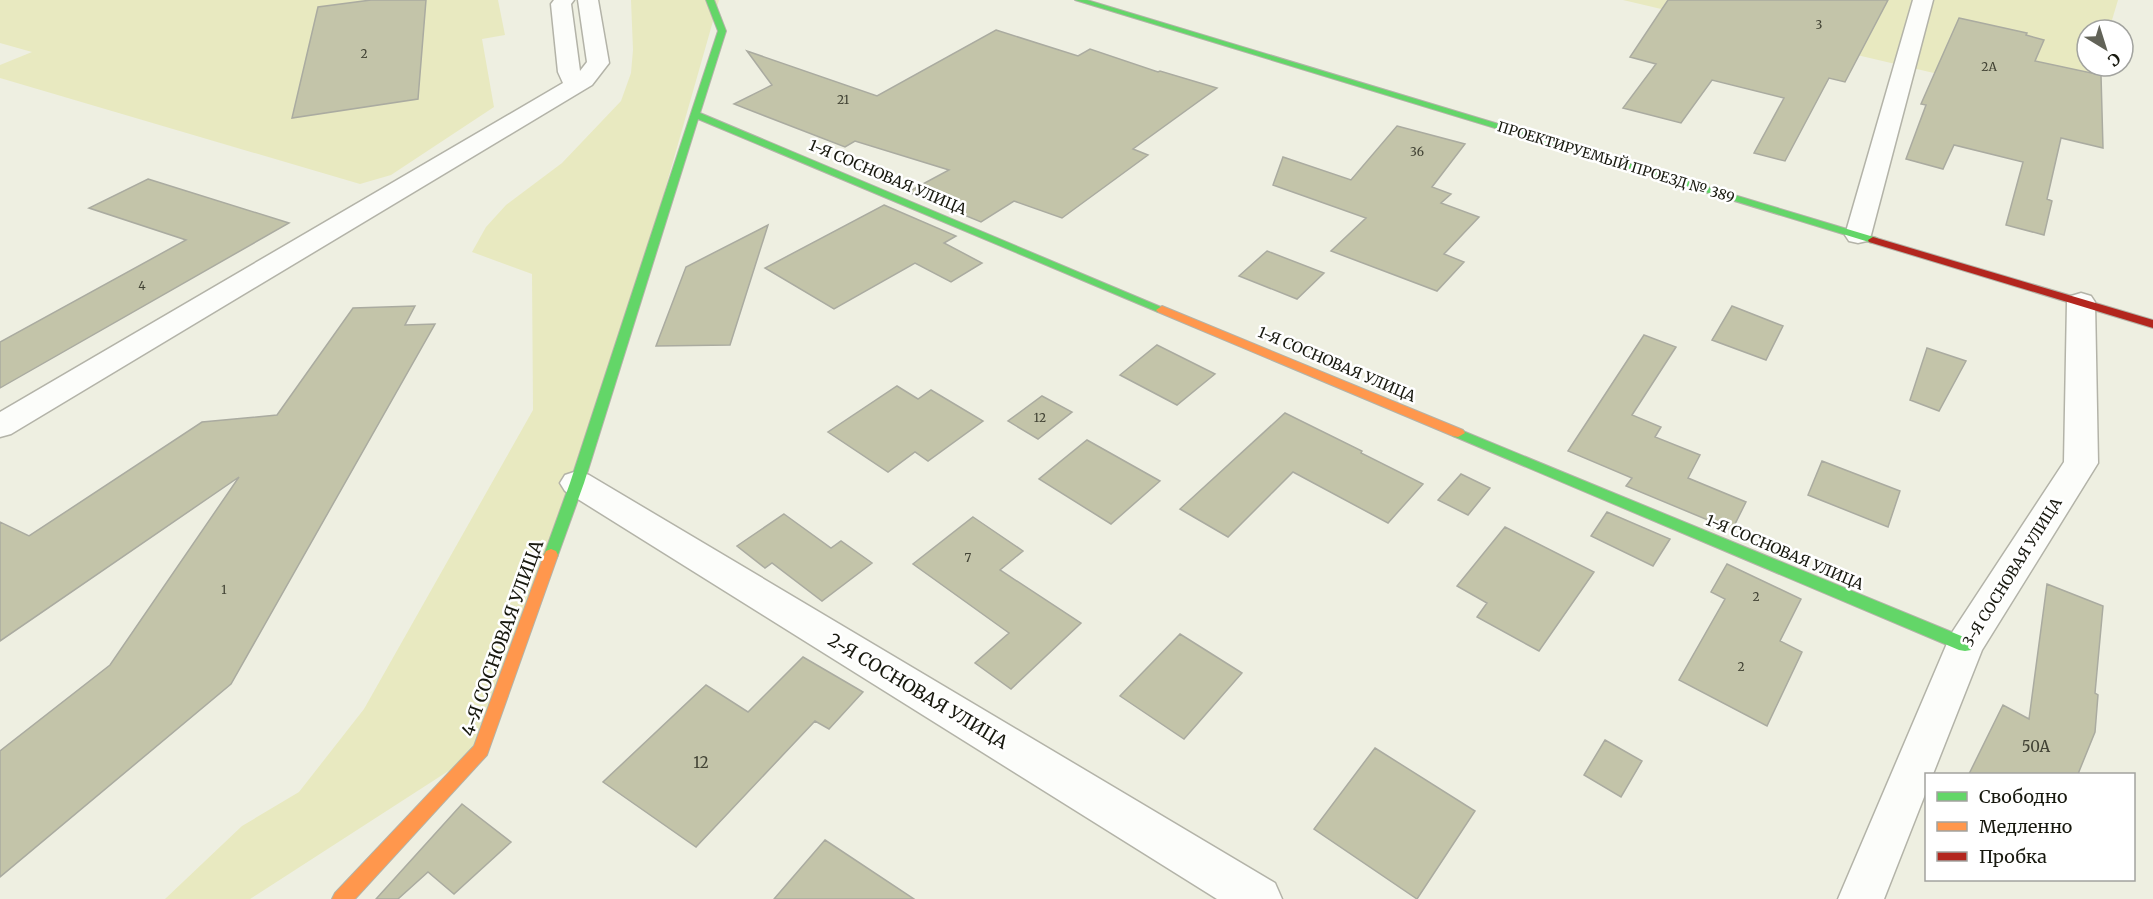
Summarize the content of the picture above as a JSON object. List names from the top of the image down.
{
  "streets": {
    "street": [
      "ПРОЕКТИРУЕМЫЙ ПРОЕЗД № 389",
      "1-Я СОСНОВАЯ УЛИЦА",
      "3-Я СОСНОВАЯ УЛИЦА",
      "4-Я СОСНОВАЯ УЛИЦА",
      "2-Я СОСНОВАЯ УЛИЦА"
    ]
  },
  "crossings": [
    ["ПРОЕКТИРУЕМЫЙ ПРОЕЗД № 389", "3-Я СОСНОВАЯ УЛИЦА"],
    ["1-Я СОСНОВАЯ УЛИЦА", "3-Я СОСНОВАЯ УЛИЦА"],
    ["1-Я СОСНОВАЯ УЛИЦА", "4-Я СОСНОВАЯ УЛИЦА"],
    ["4-Я СОСНОВАЯ УЛИЦА", "2-Я СОСНОВАЯ УЛИЦА"]
  ],
  "house_numbers": [
    "3",
    "2",
    "2А",
    "21",
    "36",
    "4",
    "12",
    "7",
    "1",
    "2",
    "2",
    "50А",
    "12"
  ],
  "legend": ["Свободно", "Медленно", "Пробка"],
  "north": "bottom right"
}
